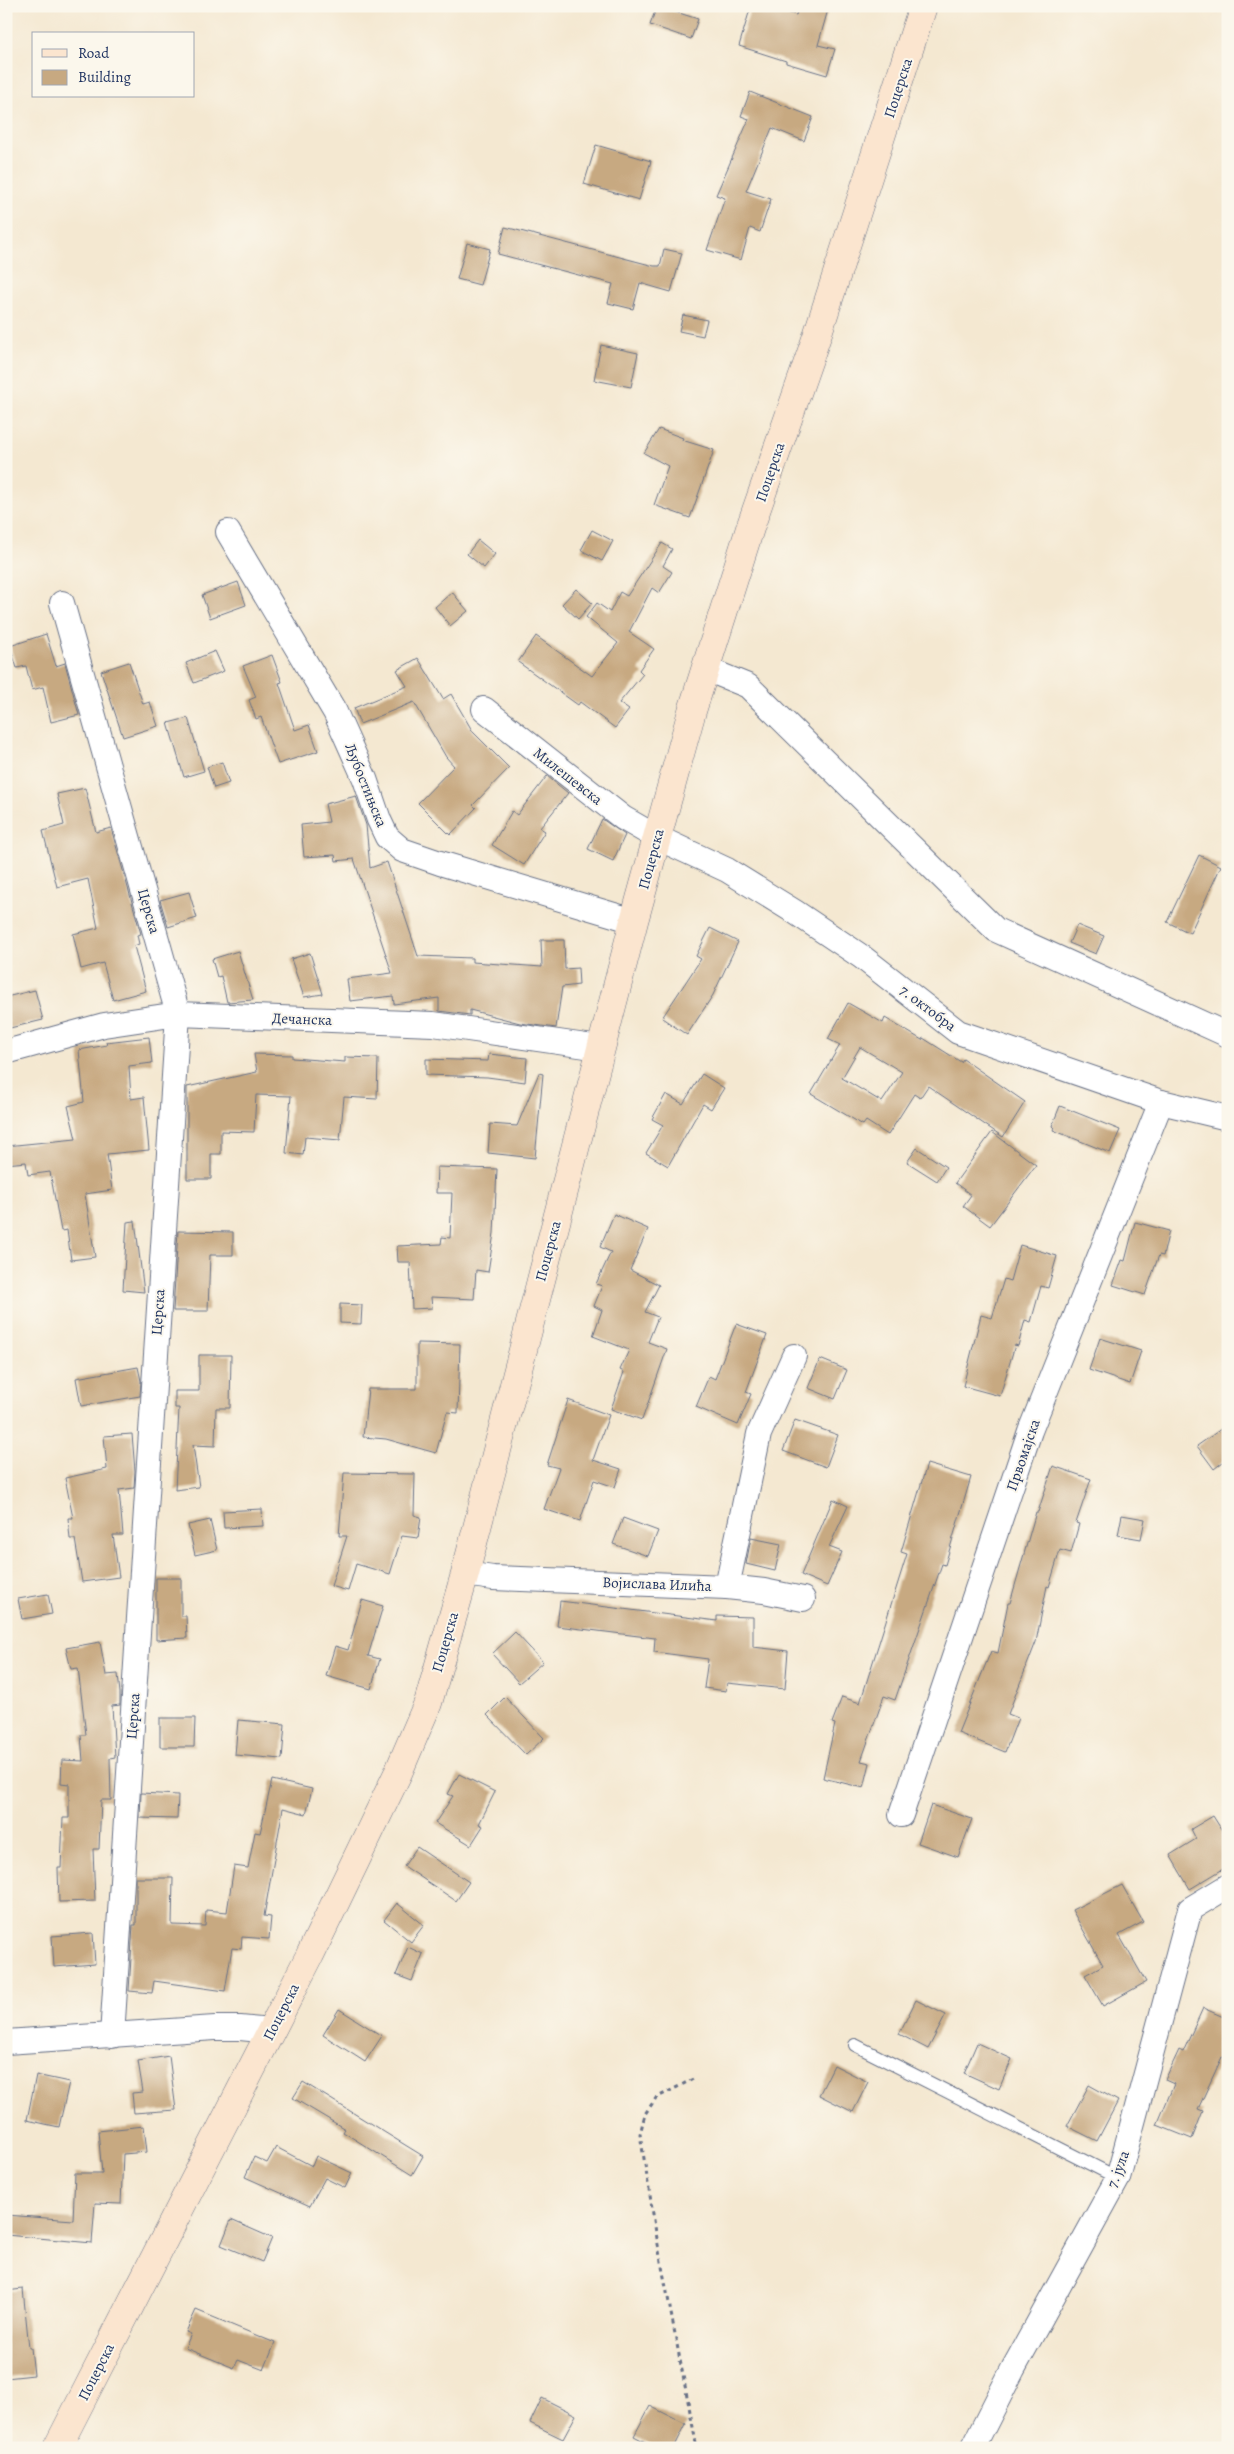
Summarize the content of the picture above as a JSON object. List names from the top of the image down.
{
  "streets": {
    "main road": ["Поцерска"],
    "street": [
      "Милешевска",
      "Љубостињска",
      "Церска",
      "7. октобра",
      "Дечанска",
      "Првомајска",
      "Војислава Илића",
      "7. јула"
    ]
  },
  "crossings": [
    ["Поцерска", "Милешевска"],
    ["Поцерска", "Љубостињска"],
    ["Поцерска", "7. октобра"],
    ["Поцерска", "Дечанска"],
    ["Поцерска", "Војислава Илића"],
    ["Милешевска", "7. октобра"],
    ["Церска", "Дечанска"],
    ["7. октобра", "Првомајска"]
  ],
  "legend": ["Road", "Building"]
}
